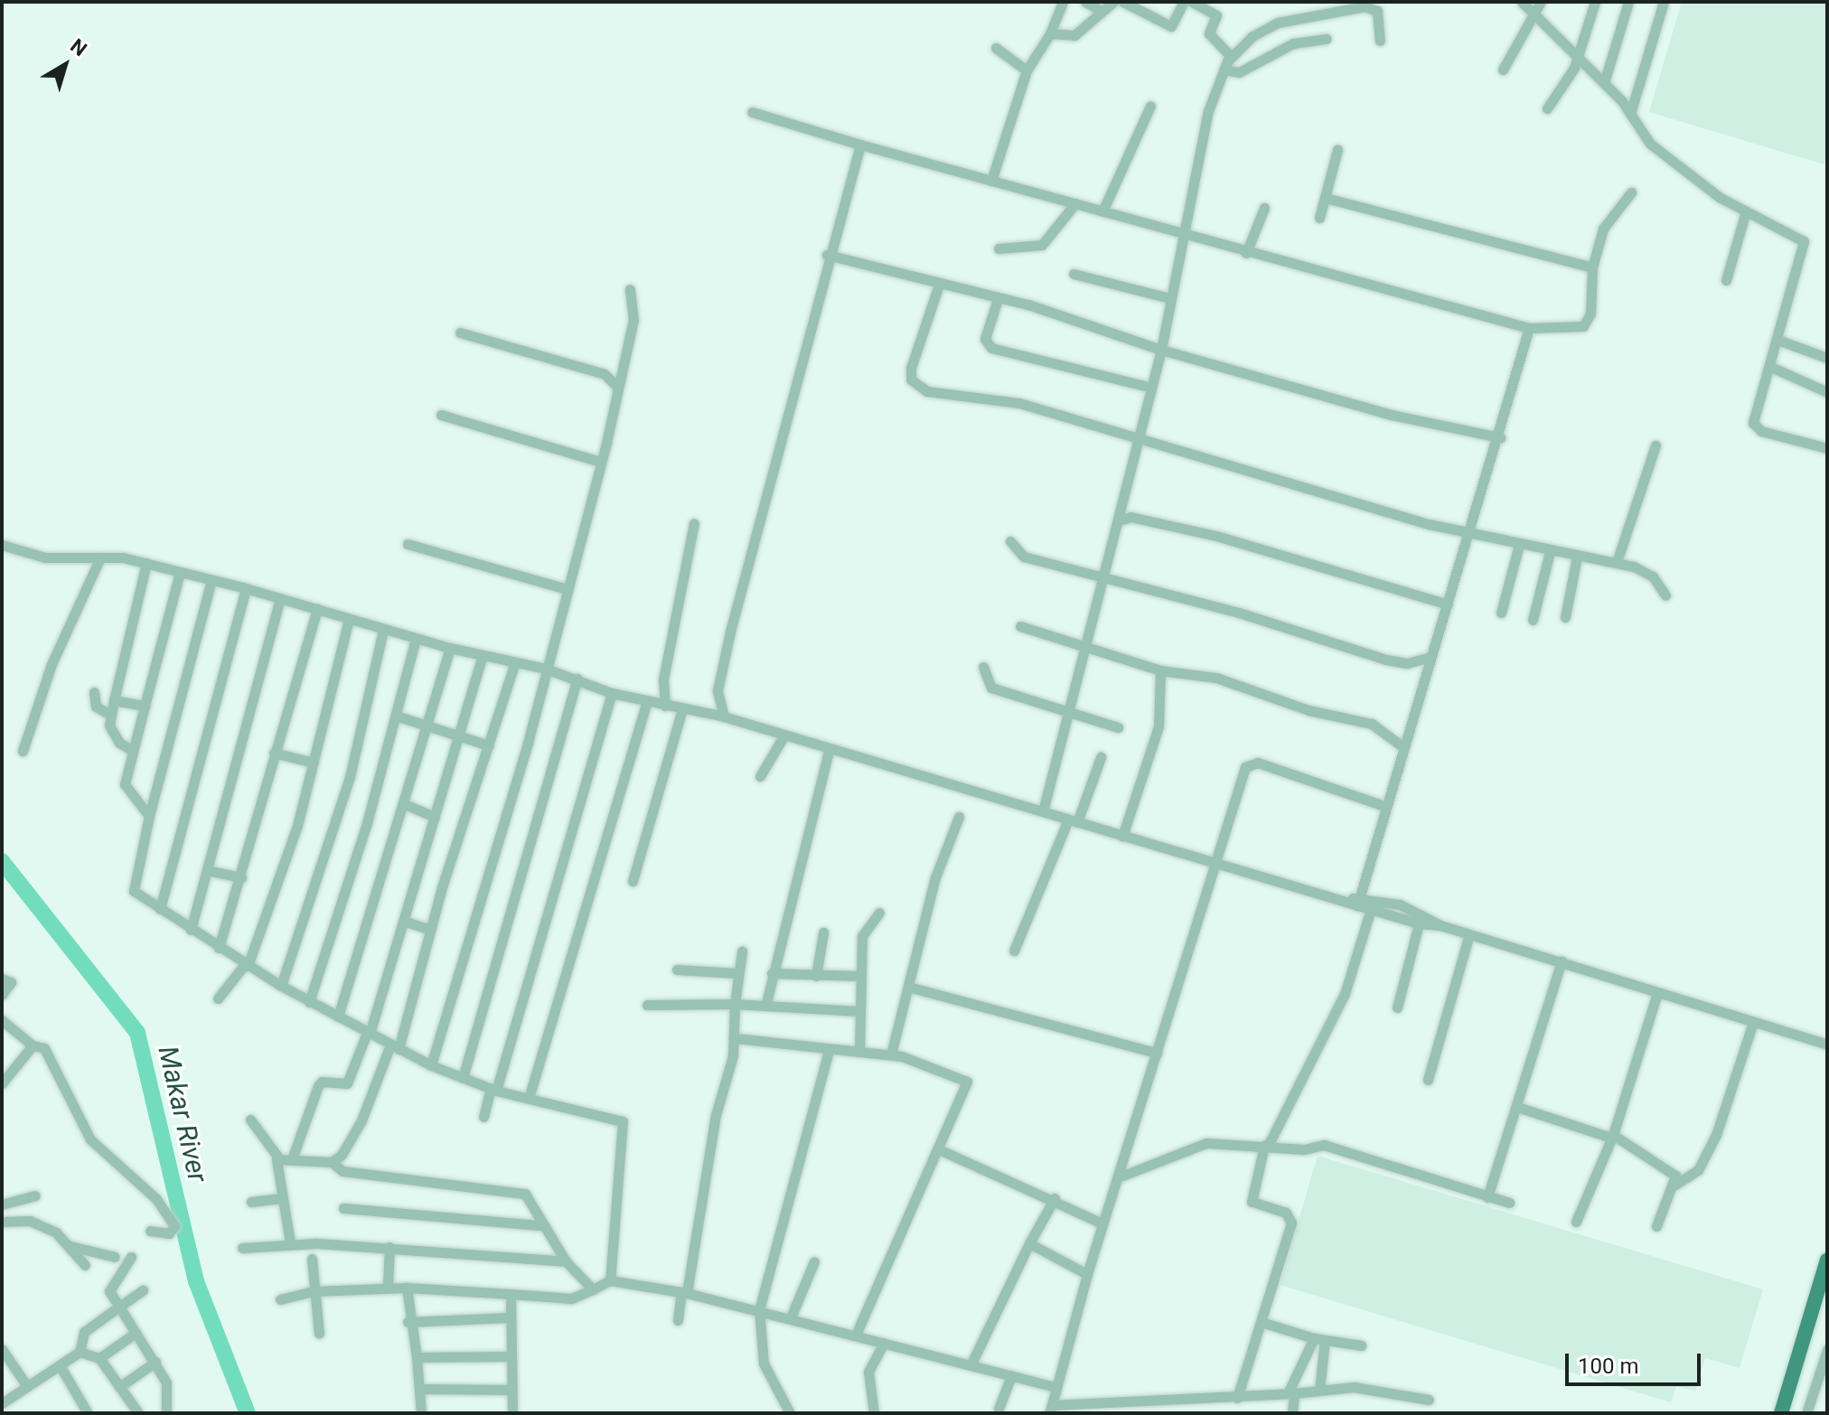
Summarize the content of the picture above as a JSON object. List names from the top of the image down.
{
  "water": ["Makar River"],
  "scale_bar": "100 m",
  "north": "top right"
}
